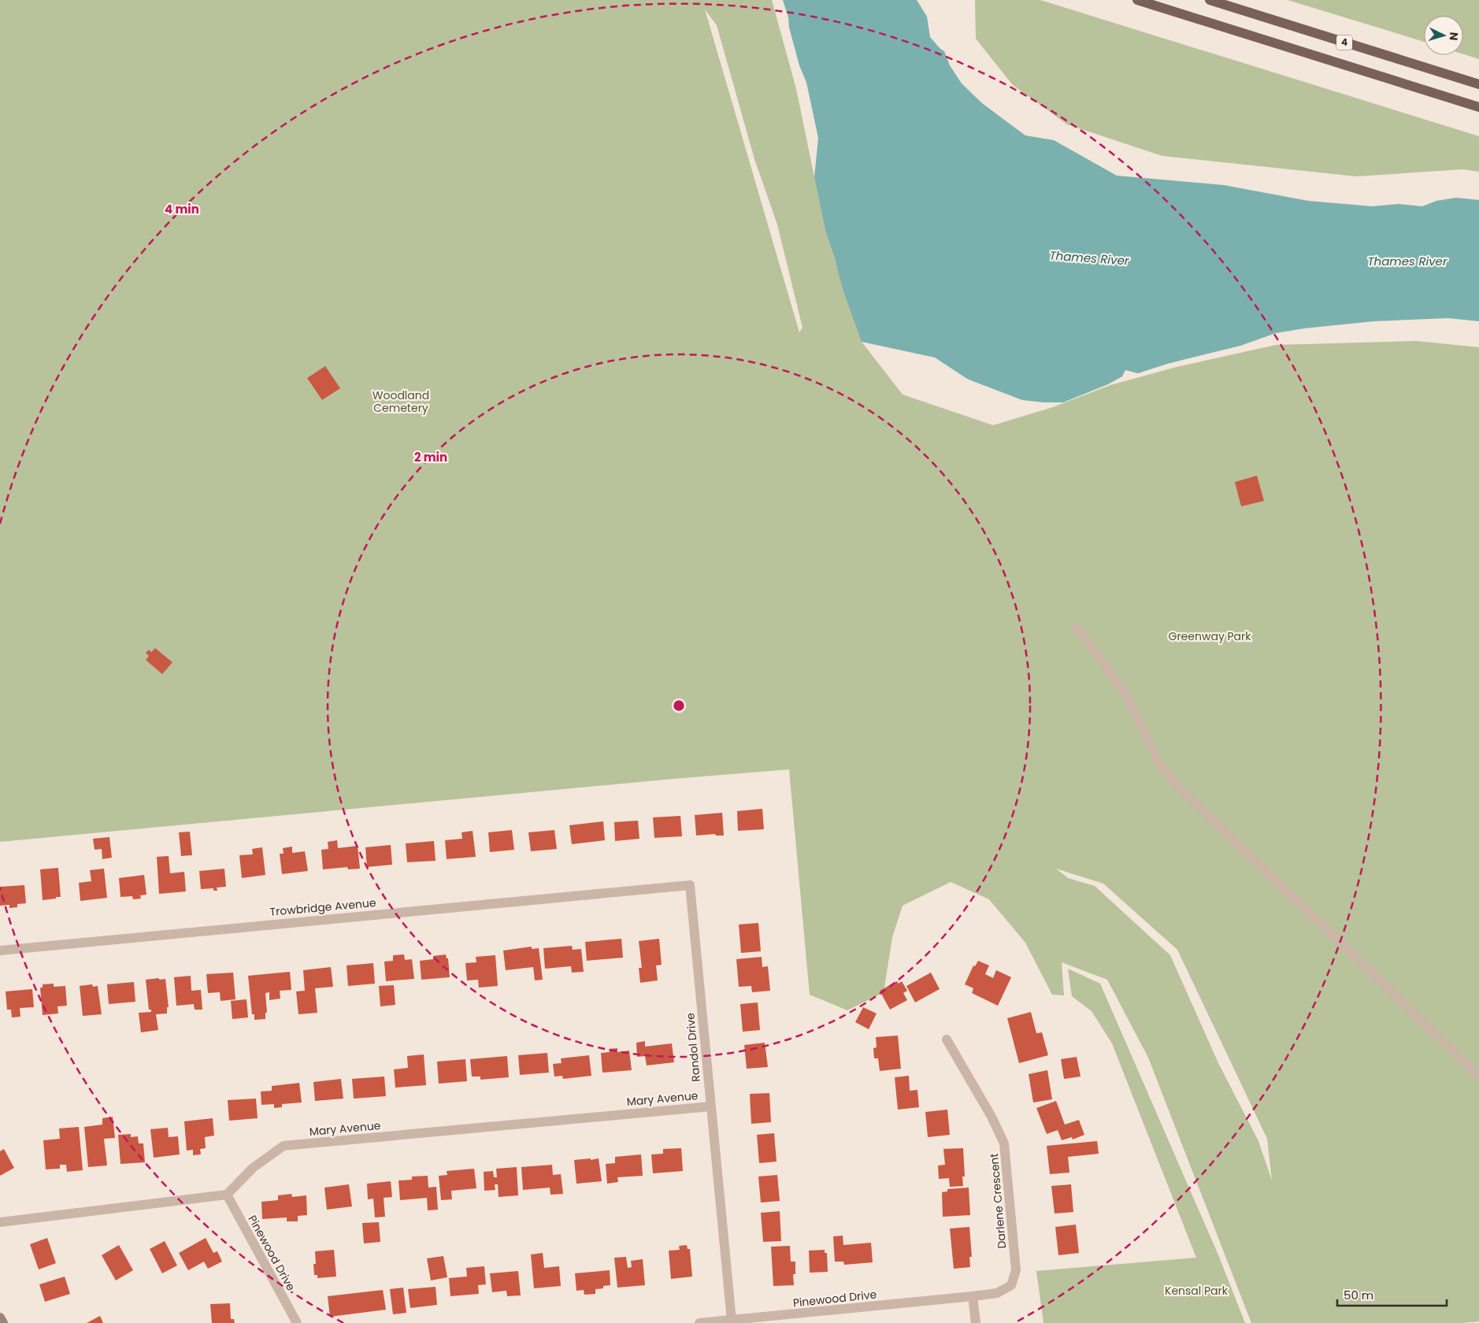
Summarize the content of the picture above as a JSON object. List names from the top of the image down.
{
  "streets": {
    "main road": ["4"],
    "street": [
      "Trowbridge Avenue",
      "Randol Drive",
      "Mary Avenue",
      "Darlene Crescent",
      "Pinewood Drive"
    ]
  },
  "crossings": [
    ["Trowbridge Avenue", "Randol Drive"],
    ["Randol Drive", "Mary Avenue"],
    ["Randol Drive", "Pinewood Drive"],
    ["Mary Avenue", "Pinewood Drive"],
    ["Darlene Crescent", "Pinewood Drive"]
  ],
  "water": ["Thames River"],
  "parks": ["Woodland Cemetery", "Greenway Park", "Kensal Park"],
  "scale_bar": "50 m",
  "north": "right",
  "rings": ["4 min", "2 min"]
}
